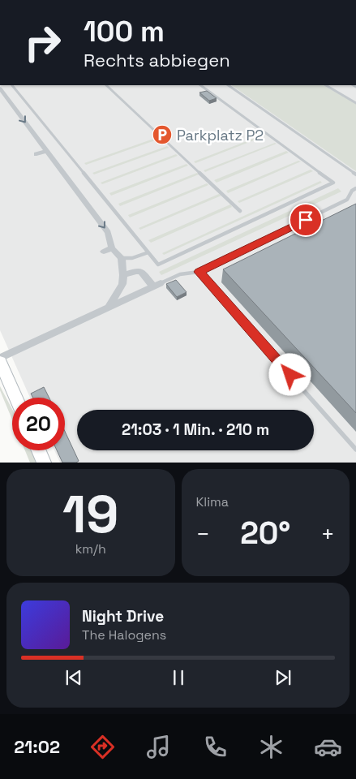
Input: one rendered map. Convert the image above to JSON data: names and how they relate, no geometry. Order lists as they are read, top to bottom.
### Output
{
  "places": {
    "parking": ["Parkplatz P2"]
  },
  "page": {
    "turn": ["100 m", "Rechts abbiegen"],
    "limit": "20",
    "trip": "21:03 · 1 Min. · 210 m",
    "tile": [
      ["19", "km/h"],
      "Klima"
    ],
    "heat": ["−", "20°", "+"],
    "song": ["Night Drive", "The Halogens"],
    "tabs": "21:02"
  }
}
